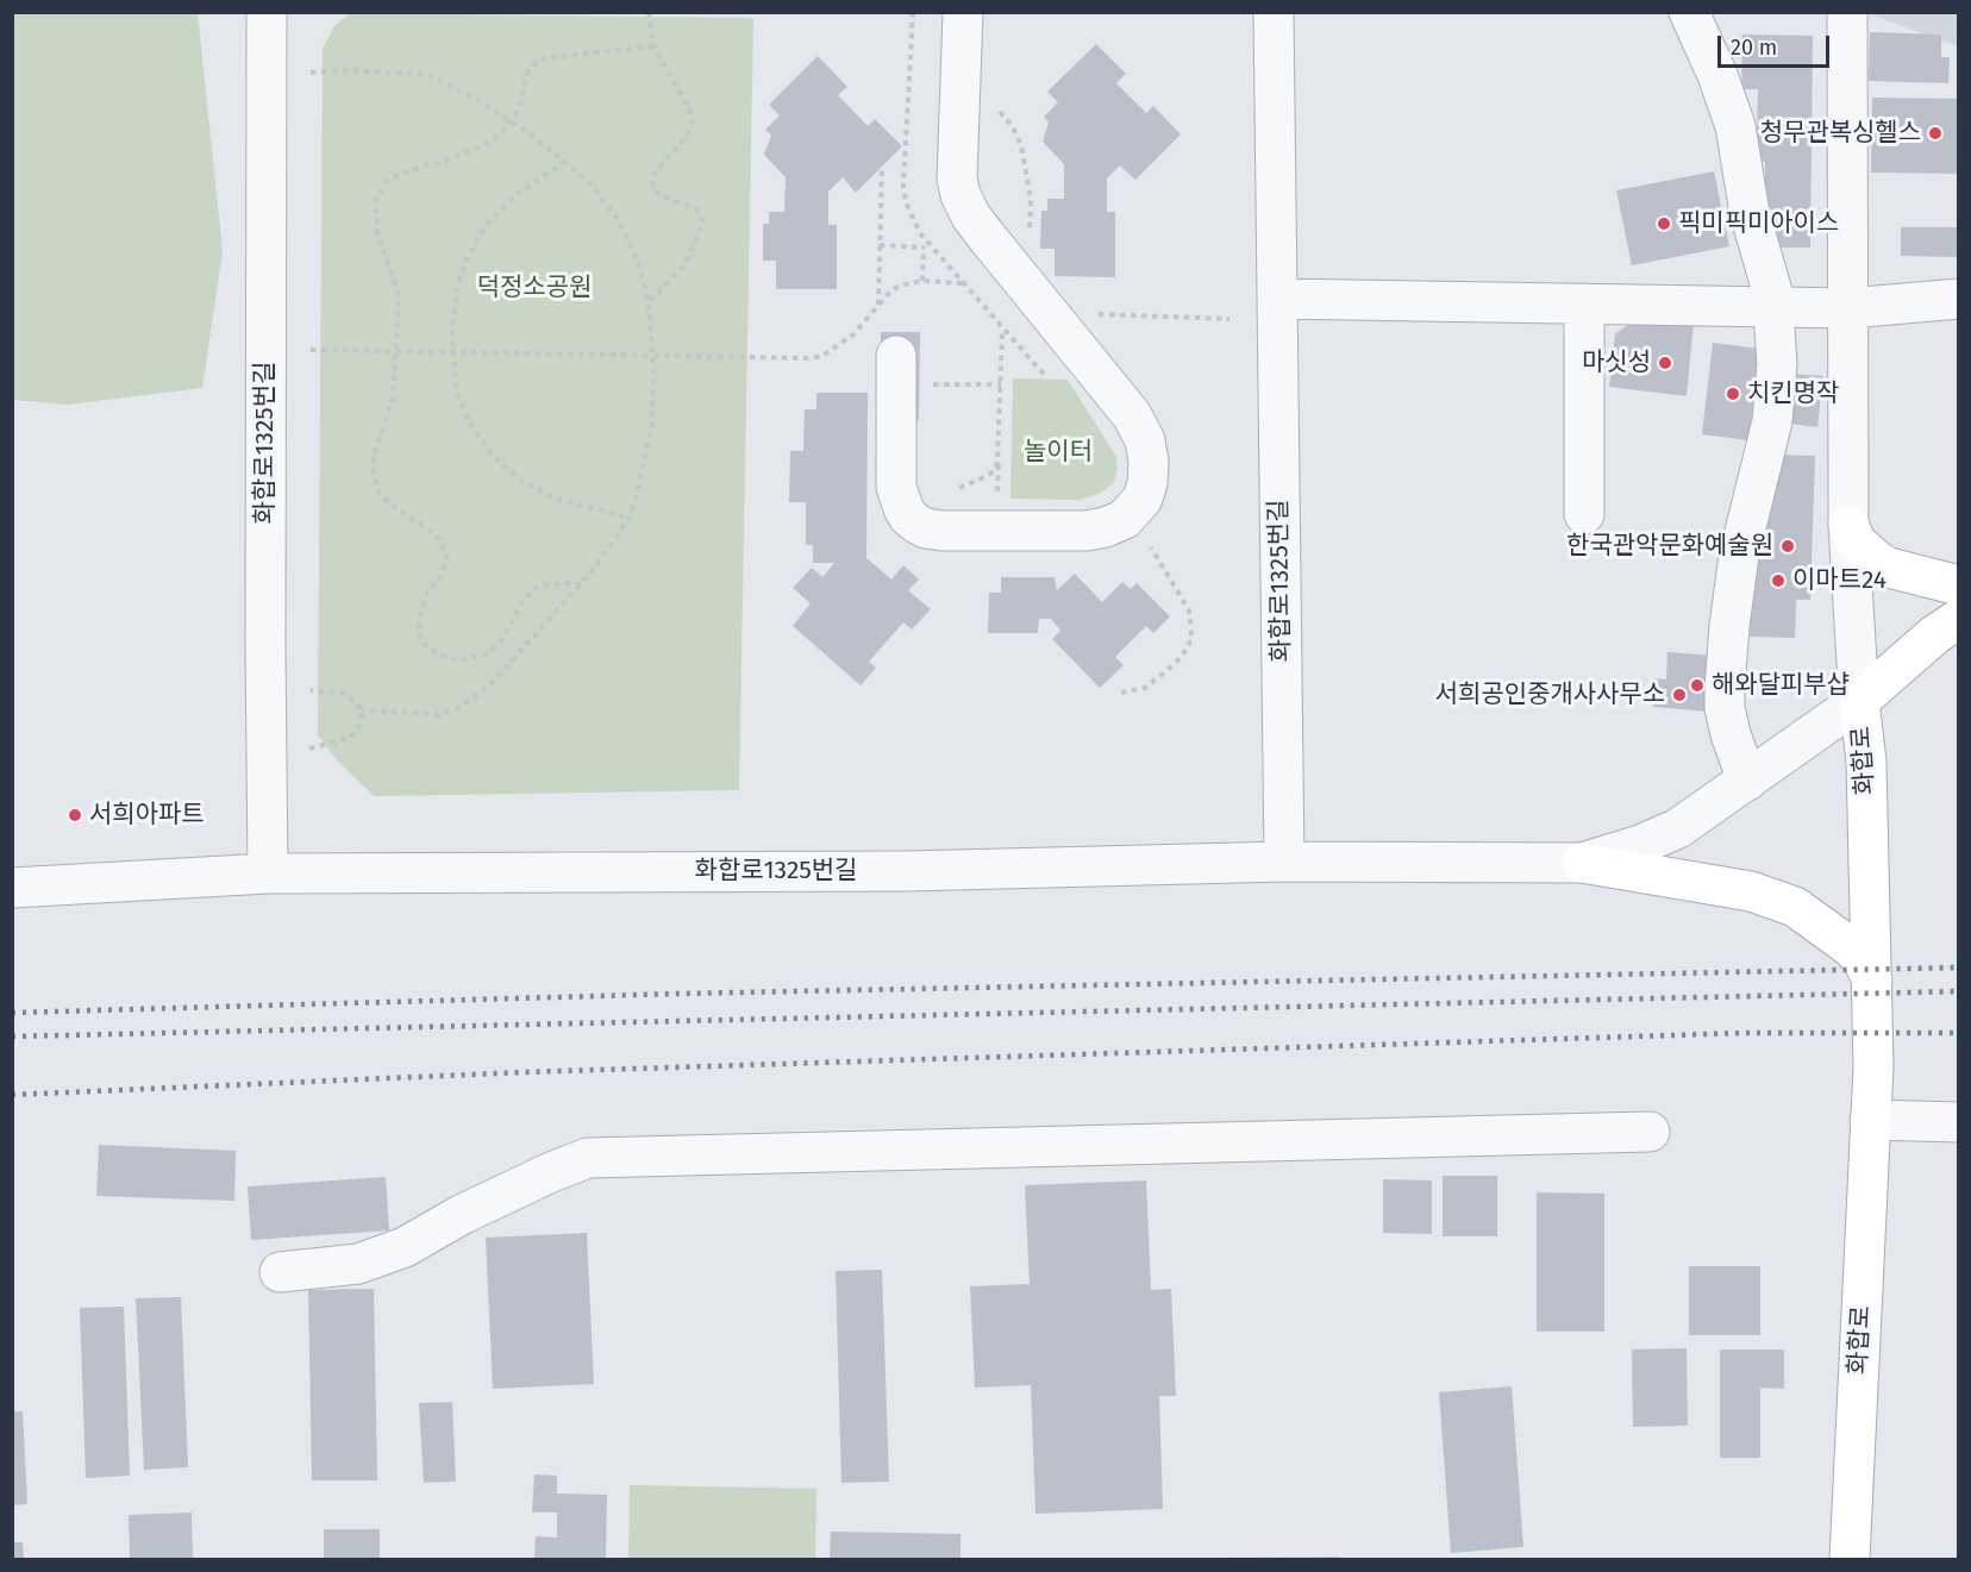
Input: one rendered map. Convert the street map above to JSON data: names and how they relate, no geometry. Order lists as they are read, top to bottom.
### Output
{
  "streets": {
    "main road": ["화합로"],
    "street": ["화합로1325번길"]
  },
  "crossings": [
    ["화합로1325번길", "화합로"]
  ],
  "parks": ["덕정소공원", "놀이터"],
  "places": [
    "청무관복싱헬스",
    "픽미픽미아이스",
    "마싯성",
    "치킨명작",
    "한국관악문화예술원",
    "이마트24",
    "해와달피부샵",
    "서희공인중개사사무소",
    "서희아파트"
  ],
  "scale_bar": "20 m"
}
